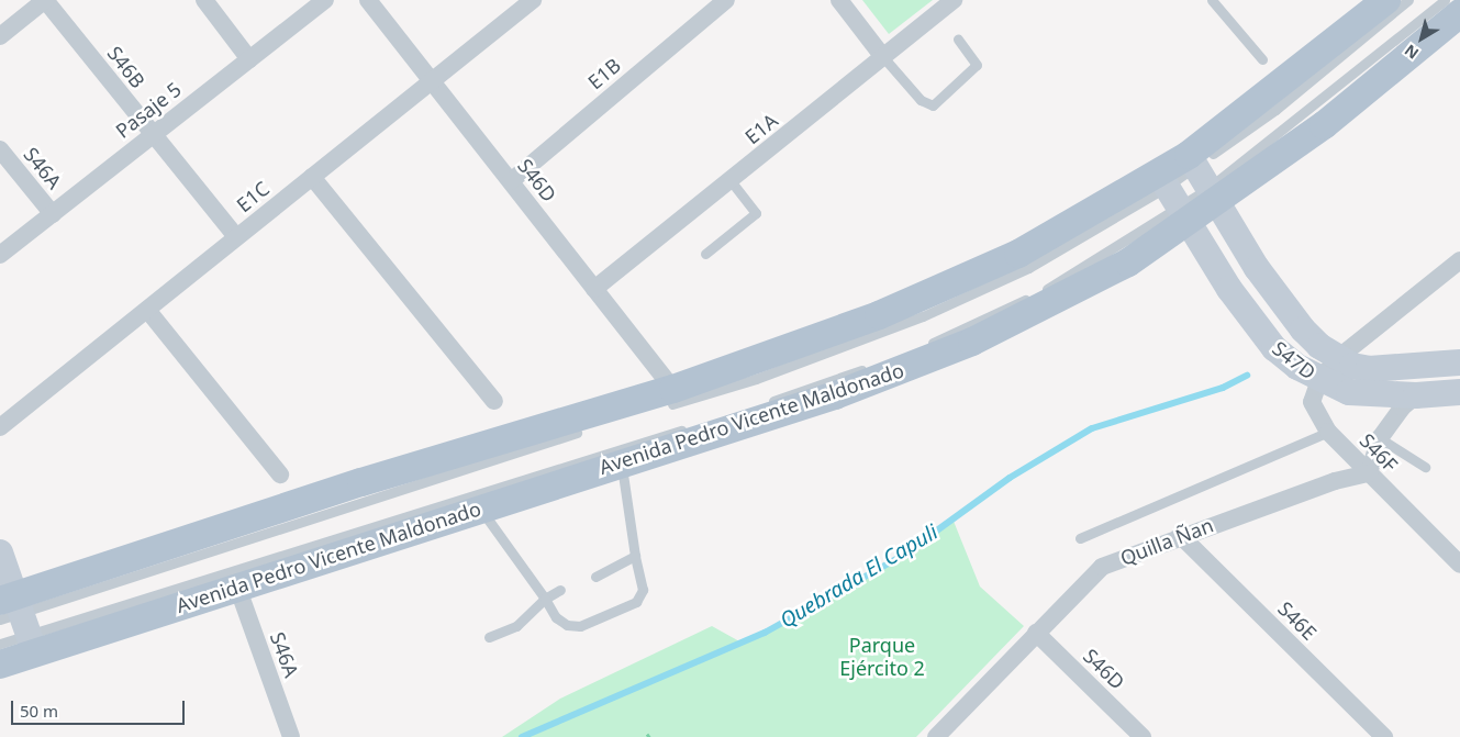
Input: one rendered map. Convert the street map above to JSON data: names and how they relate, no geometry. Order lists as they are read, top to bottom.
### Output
{
  "streets": {
    "main road": ["S47D", "Avenida Pedro Vicente Maldonado"],
    "street": [
      "S46B",
      "E1B",
      "Pasaje 5",
      "E1A",
      "S46A",
      "S46D",
      "E1C",
      "S46F",
      "Quilla Ñan",
      "S46E"
    ]
  },
  "crossings": [
    ["S46B", "Pasaje 5"],
    ["S46B", "E1C"],
    ["E1B", "S46D"],
    ["Pasaje 5", "S46A"],
    ["E1A", "S46D"],
    ["S46A", "Avenida Pedro Vicente Maldonado"],
    ["S46D", "E1C"],
    ["S46D", "Avenida Pedro Vicente Maldonado"],
    ["S46D", "Quilla Ñan"],
    ["S47D", "Avenida Pedro Vicente Maldonado"],
    ["S47D", "S46F"],
    ["S46F", "Quilla Ñan"],
    ["Quilla Ñan", "S46E"]
  ],
  "water": ["Quebrada El Capuli"],
  "parks": ["Parque Ejército 2"],
  "scale_bar": "50 m",
  "north": "bottom left"
}
